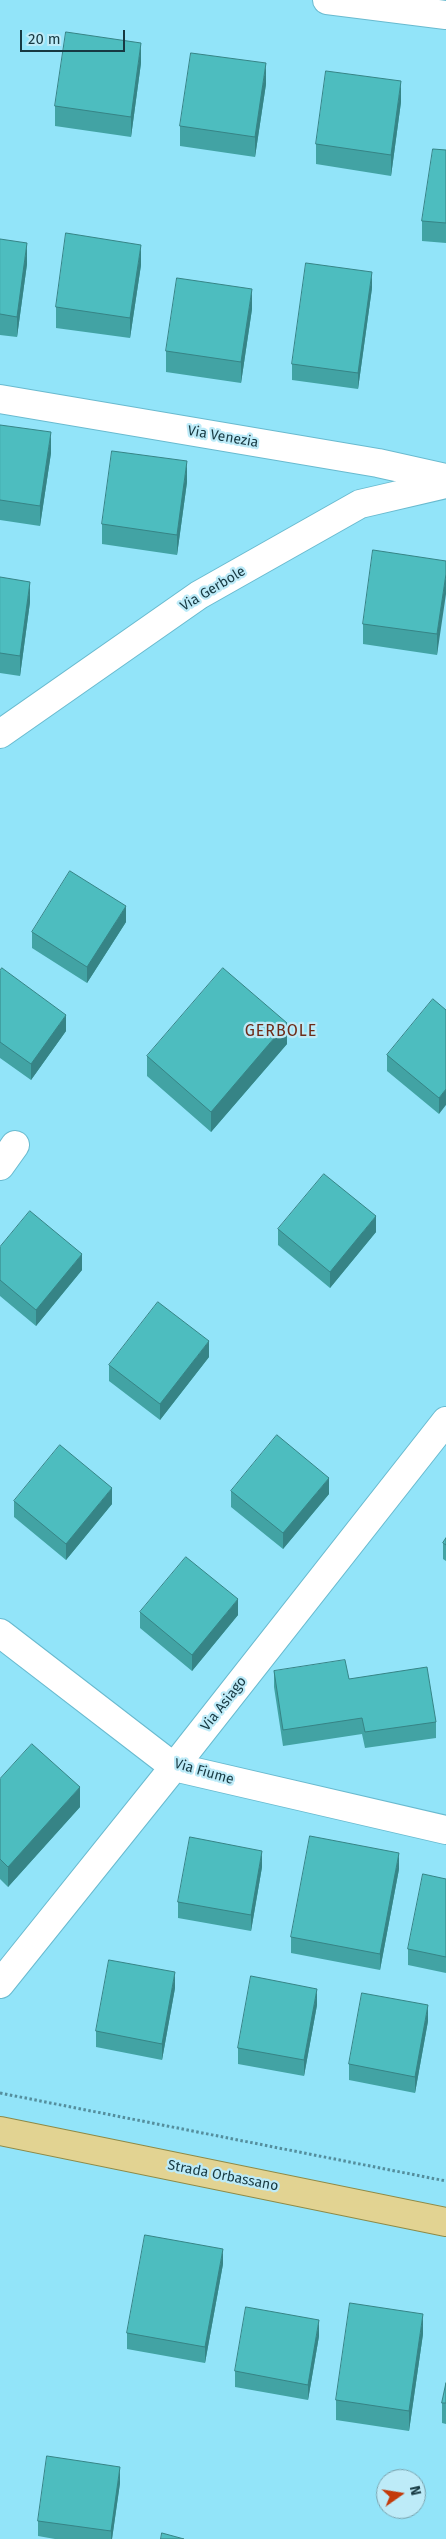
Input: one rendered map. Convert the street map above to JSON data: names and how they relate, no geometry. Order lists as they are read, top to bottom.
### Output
{
  "streets": {
    "main road": ["Strada Orbassano"],
    "street": [
      "Via Venezia",
      "Via Gerbole",
      "Via Asiago",
      "Via Fiume"
    ]
  },
  "crossings": [
    ["Via Asiago", "Via Fiume"]
  ],
  "districts": ["GERBOLE"],
  "scale_bar": "20 m",
  "north": "right"
}
